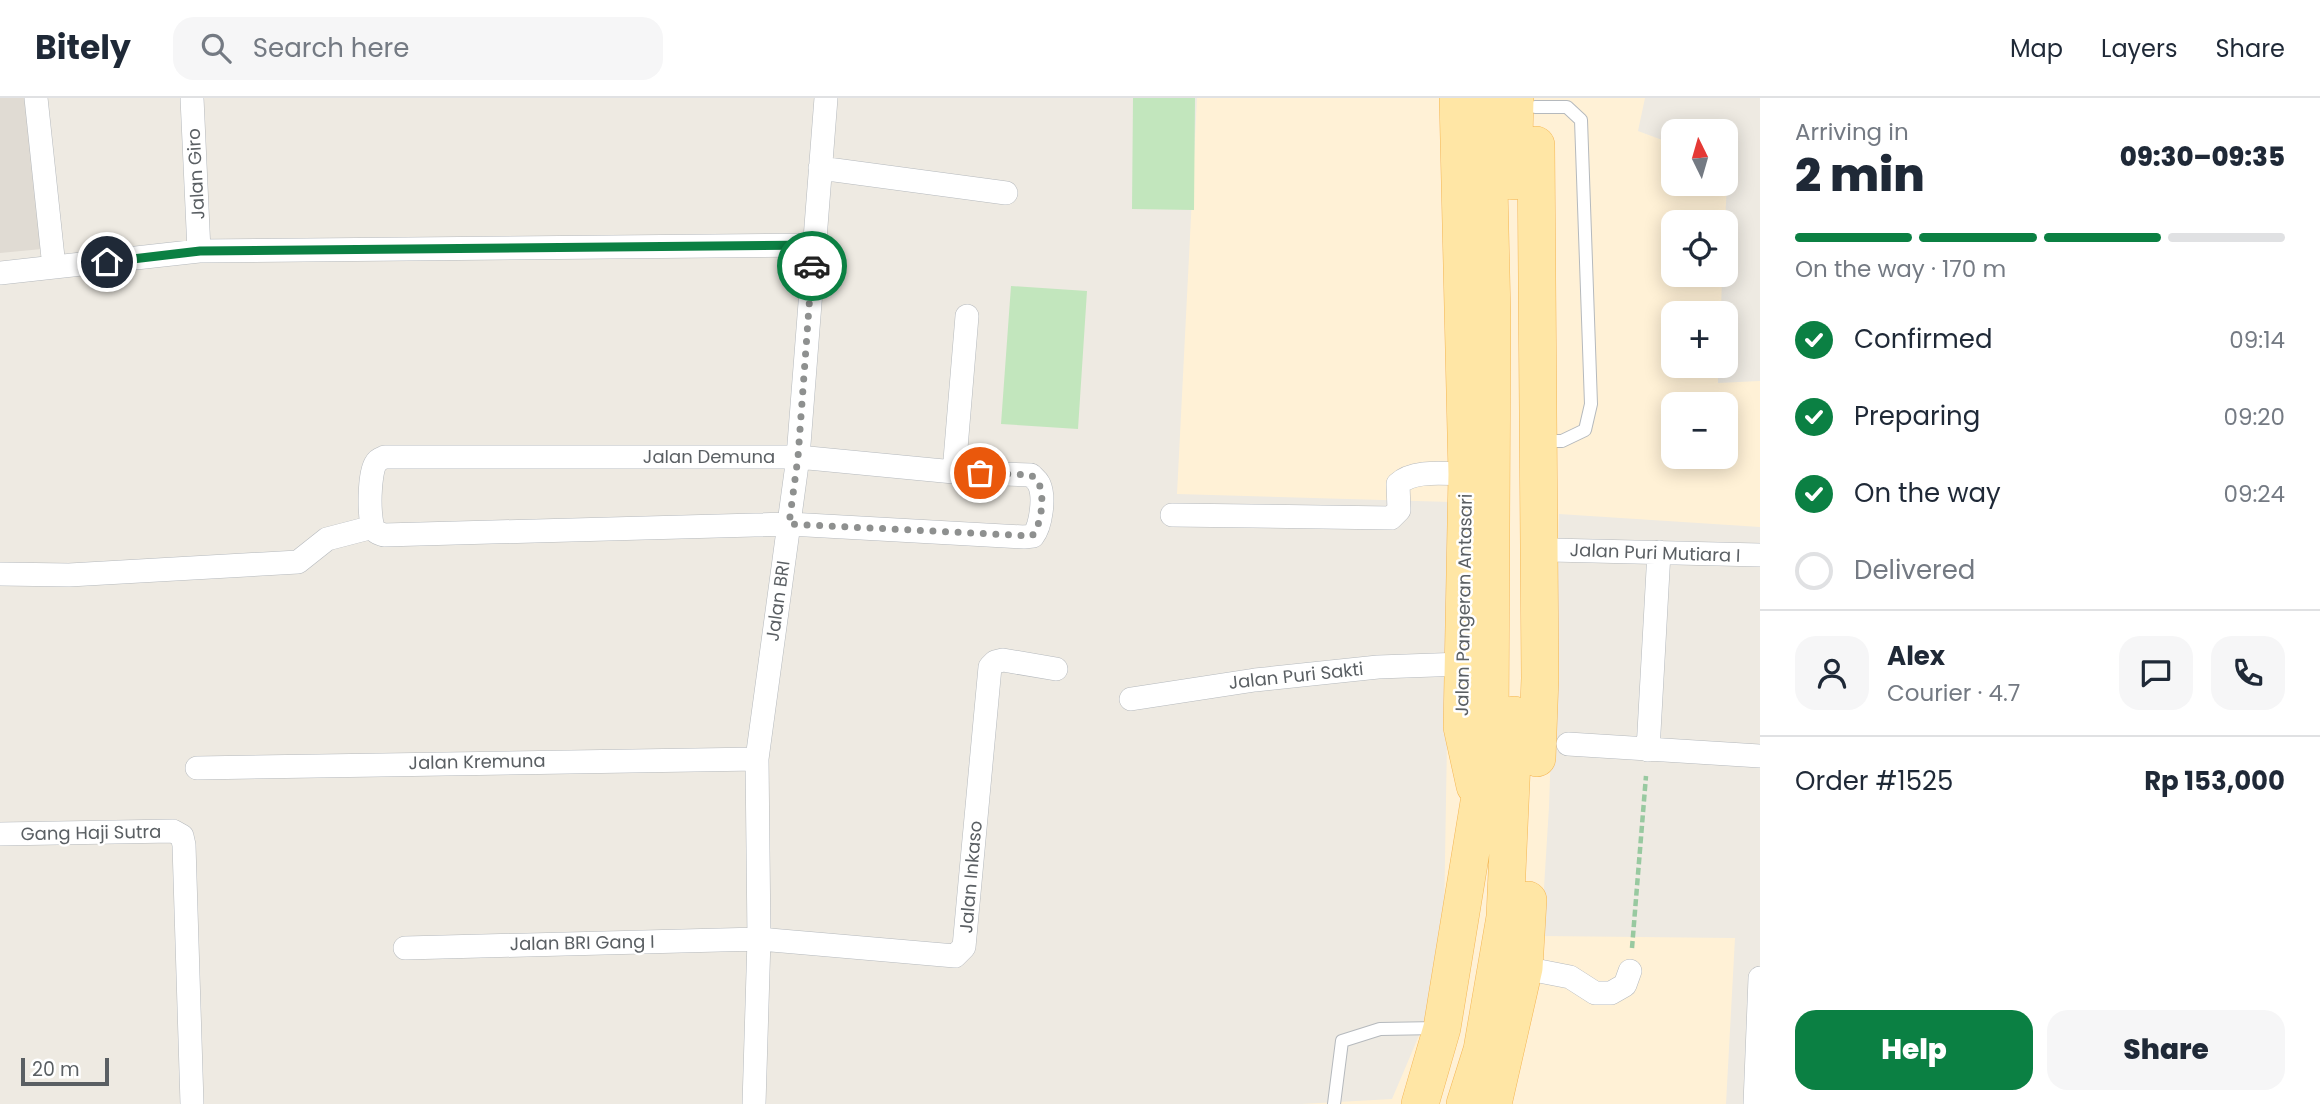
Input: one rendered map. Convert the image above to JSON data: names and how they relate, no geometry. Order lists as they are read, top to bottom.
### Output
{
  "streets": {
    "main road": ["Jalan Pangeran Antasari"],
    "street": [
      "Jalan Giro",
      "Jalan Demuna",
      "Jalan Puri Mutiara I",
      "Jalan BRI",
      "Jalan Puri Sakti",
      "Jalan Kremuna",
      "Gang Haji Sutra",
      "Jalan Inkaso",
      "Jalan BRI Gang I"
    ]
  },
  "crossings": [
    ["Jalan Demuna", "Jalan BRI"],
    ["Jalan BRI", "Jalan Kremuna"],
    ["Jalan BRI", "Jalan Inkaso"],
    ["Jalan BRI", "Jalan BRI Gang I"],
    ["Jalan Pangeran Antasari", "Jalan Puri Sakti"],
    ["Jalan Inkaso", "Jalan BRI Gang I"]
  ],
  "scale_bar": "20 m",
  "north": "top",
  "page": {
    "header": "Bitely",
    "search": "Search here",
    "nav": ["Map", "Layers", "Share"],
    "heading": ["2 min", "Arriving in", "09:30–09:35"],
    "panel": [
      "Alex",
      "Courier · 4.7",
      "Order #1525",
      "Rp 153,000"
    ],
    "map_buttons": ["+", "−"],
    "bar": "On the way · 170 m",
    "list": [
      ["Confirmed", "09:14"],
      ["Preparing", "09:20"],
      ["On the way", "09:24"],
      "Delivered"
    ],
    "buttons": ["Help", "Share"],
    "scale": "20 m"
  }
}
